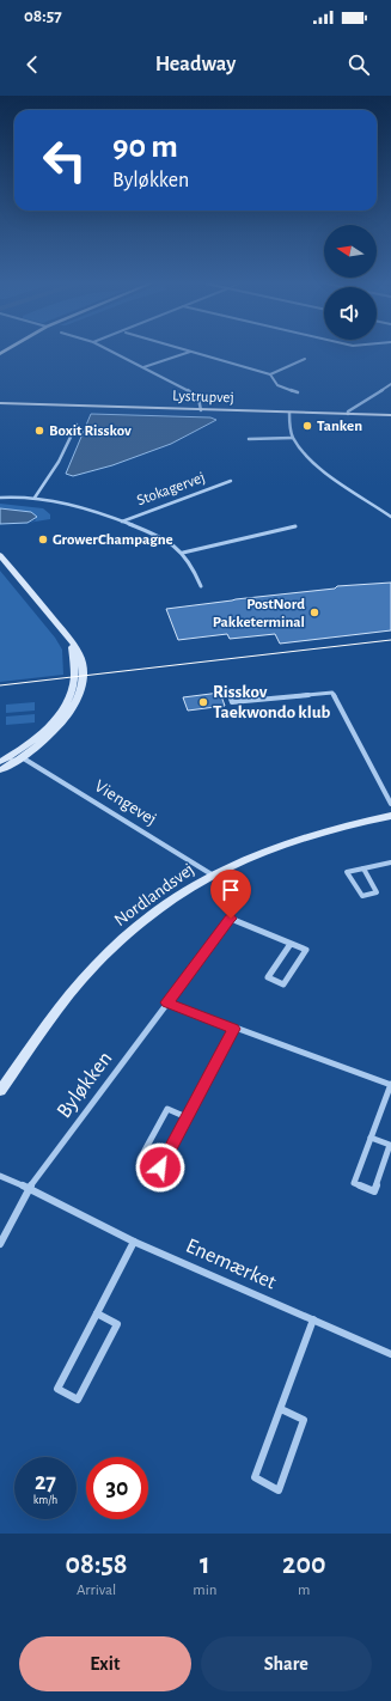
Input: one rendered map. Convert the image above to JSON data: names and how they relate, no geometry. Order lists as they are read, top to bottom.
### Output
{
  "streets": {
    "street": [
      "Lystrupvej",
      "Stokagervej",
      "Viengevej",
      "Nordlandsvej",
      "Byløkken",
      "Enemærket"
    ]
  },
  "crossings": [
    ["Viengevej", "Nordlandsvej"],
    ["Byløkken", "Enemærket"]
  ],
  "places": [
    "Tanken",
    "Boxit Risskov",
    "GrowerChampagne",
    "PostNord Pakketerminal",
    "Risskov Taekwondo klub"
  ],
  "north": "left",
  "page": {
    "status": "08:57",
    "header": "Headway",
    "turn": ["90 m", "Byløkken"],
    "speed": "27 km/h",
    "limit": "30",
    "eta": [
      "08:58",
      "Arrival",
      "1",
      "min",
      "200",
      "m"
    ],
    "buttons": ["Exit", "Share"]
  }
}
